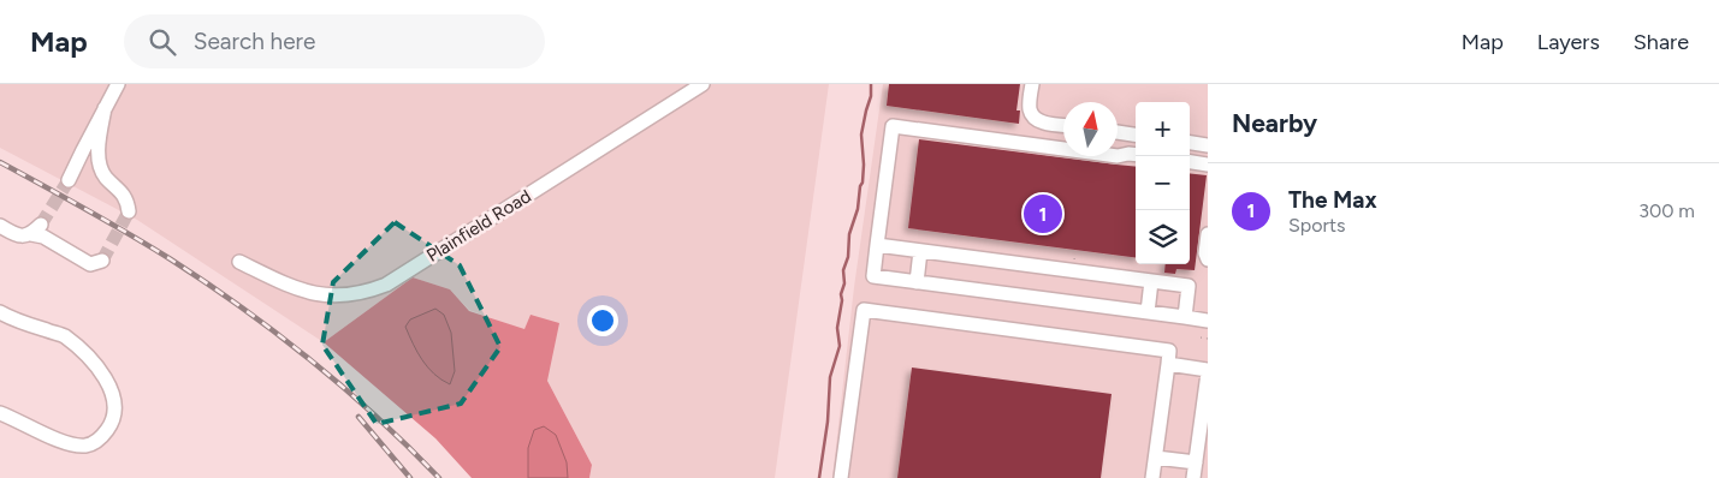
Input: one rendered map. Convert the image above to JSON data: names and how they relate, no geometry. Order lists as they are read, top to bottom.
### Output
{
  "streets": {
    "street": ["Plainfield Road"]
  },
  "north": "top",
  "page": {
    "header": "Map",
    "search": "Search here",
    "nav": ["Map", "Layers", "Share"],
    "heading": "Nearby",
    "map_buttons": ["+", "−"],
    "list": [
      {
        "mark": "1",
        "name": "The Max",
        "note": "Sports",
        "value": "300 m"
      }
    ],
    "pins": "1"
  }
}
